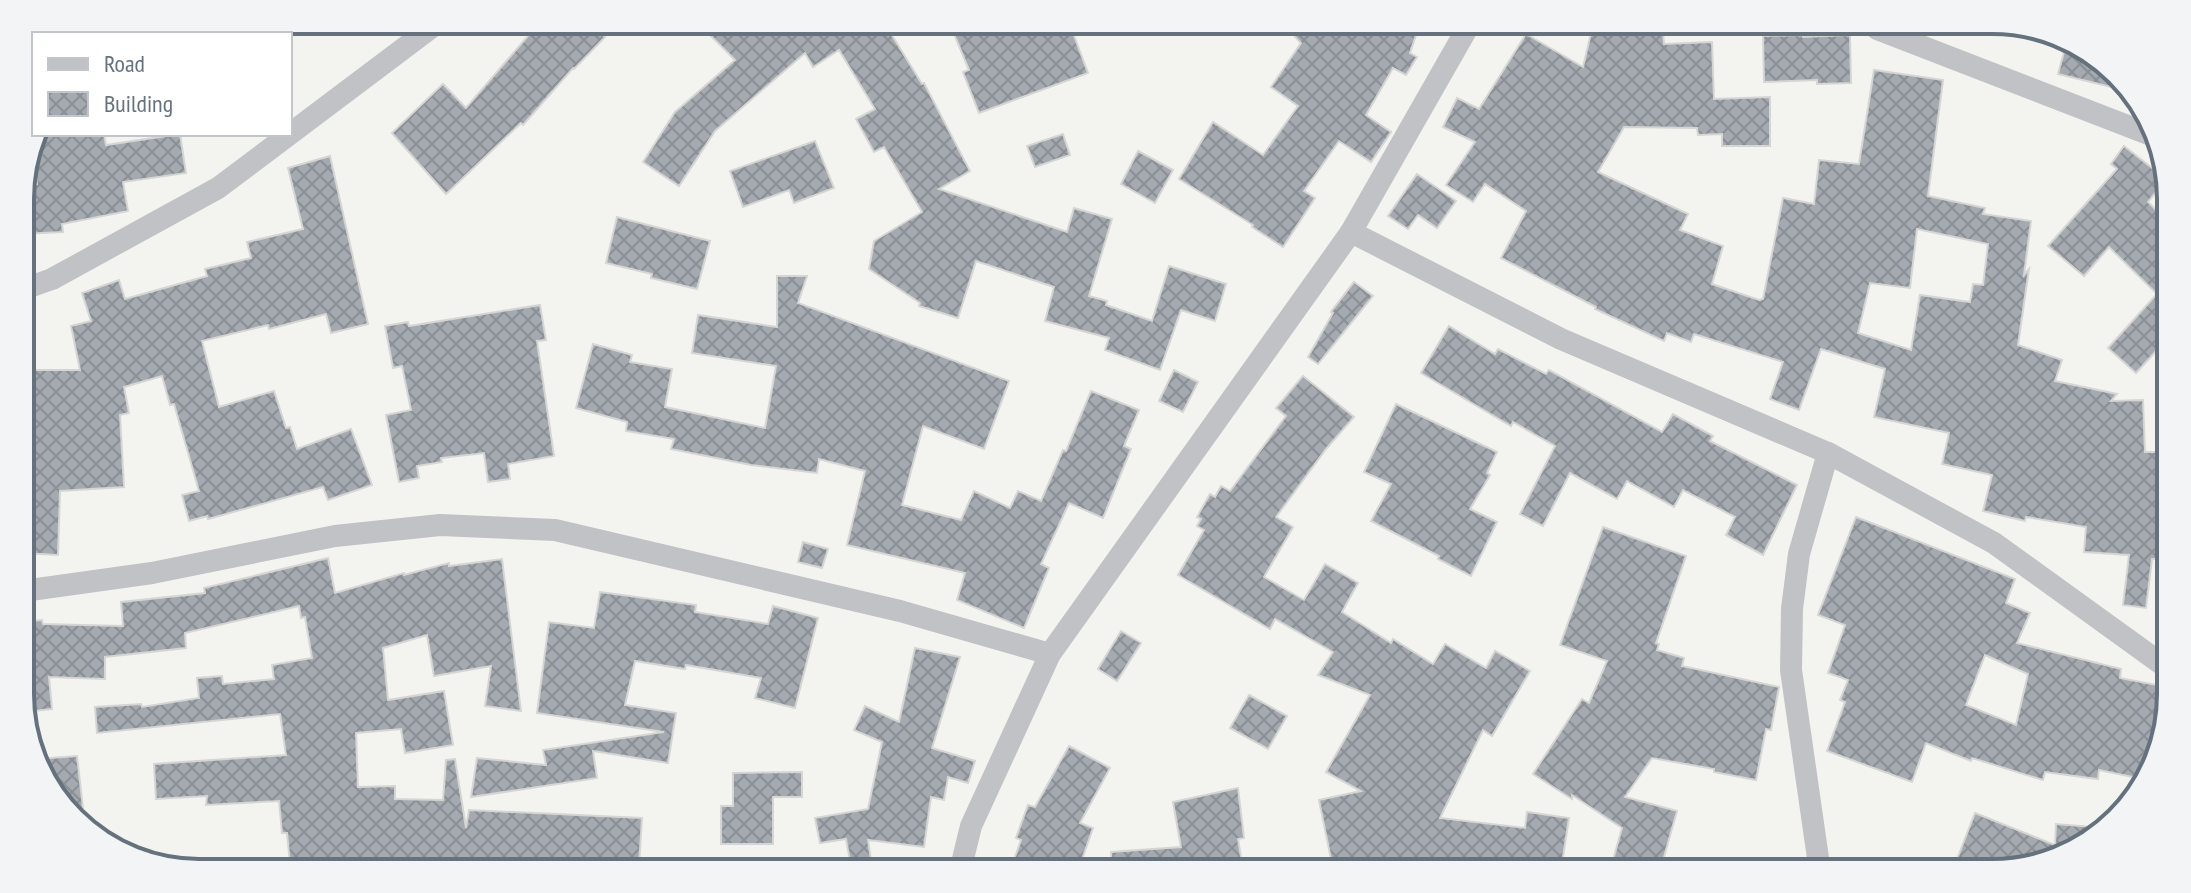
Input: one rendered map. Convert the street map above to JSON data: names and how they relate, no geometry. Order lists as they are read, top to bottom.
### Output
{
  "legend": ["Road", "Building"]
}
